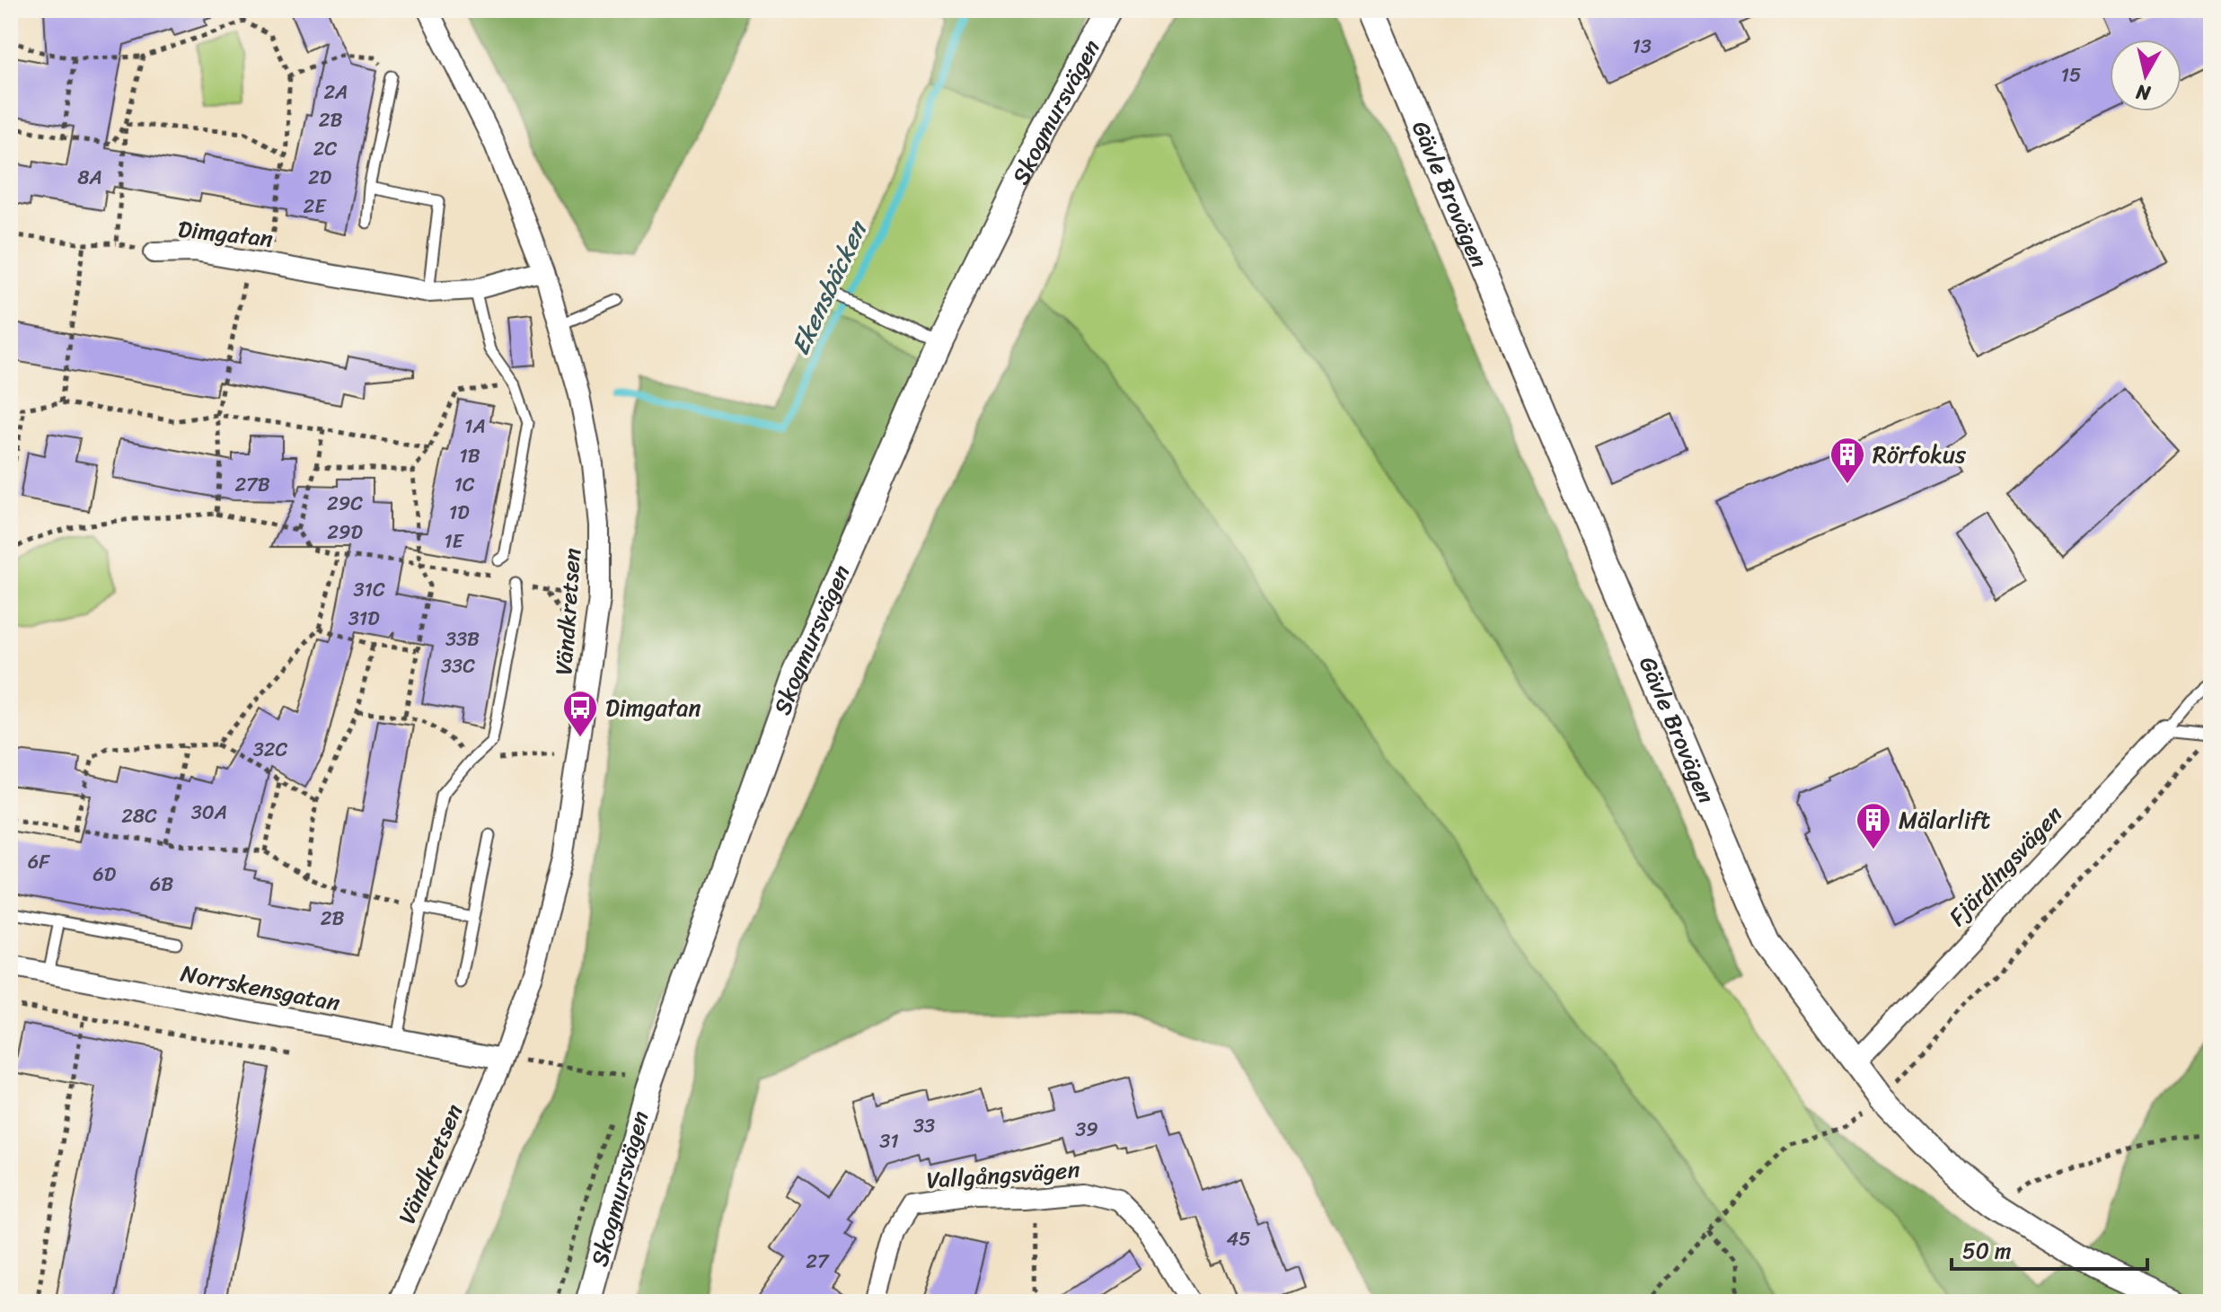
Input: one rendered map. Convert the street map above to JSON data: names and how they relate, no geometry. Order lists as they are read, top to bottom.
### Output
{
  "streets": {
    "street": [
      "Skogmursvägen",
      "Gävle Brovägen",
      "Dimgatan",
      "Vändkretsen",
      "Fjärdingsvägen",
      "Norrskensgatan",
      "Vallgångsvägen"
    ]
  },
  "crossings": [
    ["Gävle Brovägen", "Fjärdingsvägen"],
    ["Dimgatan", "Vändkretsen"],
    ["Vändkretsen", "Norrskensgatan"]
  ],
  "water": ["Ekensbäcken"],
  "places": {
    "building": ["Rörfokus", "Mälarlift"],
    "bus stop": ["Dimgatan"]
  },
  "house_numbers": [
    "13",
    "15",
    "2A",
    "2B",
    "2C",
    "8A",
    "2D",
    "2E",
    "1A",
    "1B",
    "27B",
    "1C",
    "29C",
    "1D",
    "29D",
    "1E",
    "31C",
    "31D",
    "33B",
    "33C",
    "32C",
    "30A",
    "28C",
    "6F",
    "6D",
    "6B",
    "2B",
    "33",
    "39",
    "31",
    "45",
    "27"
  ],
  "scale_bar": "50 m",
  "north": "bottom"
}
